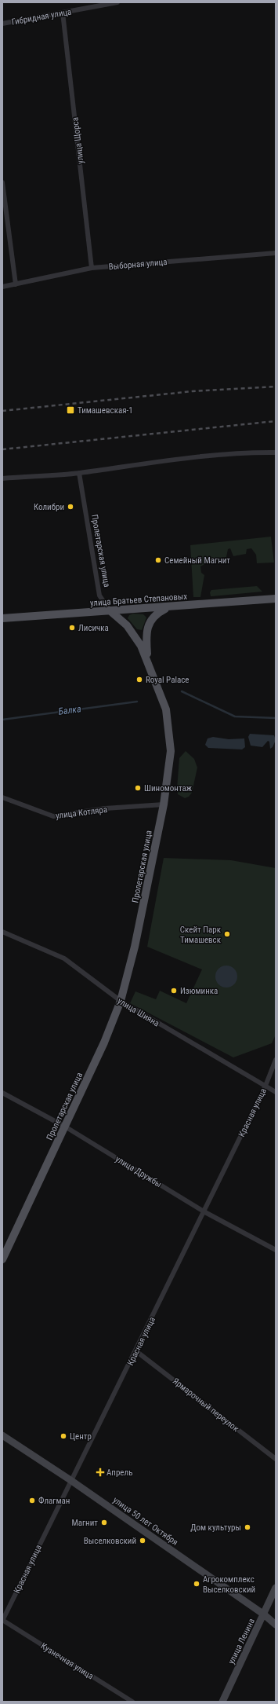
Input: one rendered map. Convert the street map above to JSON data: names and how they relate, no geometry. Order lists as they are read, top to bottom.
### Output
{
  "streets": {
    "main road": [
      "Пролетарская улица",
      "улица Братьев Степановых",
      "улица 50 лет Октября",
      "улица Ленина"
    ],
    "street": [
      "Гибридная улица",
      "улица Щорса",
      "Выборная улица",
      "улица Котляра",
      "улица Шияна",
      "Красная улица",
      "улица Дружбы",
      "Ярмарочный переулок",
      "Кузнечная улица"
    ]
  },
  "crossings": [
    ["Гибридная улица", "улица Щорса"],
    ["улица Щорса", "Выборная улица"],
    ["Пролетарская улица", "улица Братьев Степановых"],
    ["Пролетарская улица", "улица Котляра"],
    ["Пролетарская улица", "улица Шияна"],
    ["Пролетарская улица", "улица Дружбы"],
    ["улица Шияна", "Красная улица"],
    ["Красная улица", "улица Дружбы"],
    ["Красная улица", "Ярмарочный переулок"],
    ["Красная улица", "улица 50 лет Октября"],
    ["Красная улица", "Кузнечная улица"],
    ["улица 50 лет Октября", "улица Ленина"]
  ],
  "water": ["Балка"],
  "places": {
    "transit": ["Тимашевская-1"],
    "other": [
      "Колибри",
      "Семейный Магнит",
      "Лисичка",
      "Royal Palace",
      "Шиномонтаж",
      "Скейт Парк Тимашевск",
      "Изюминка",
      "Центр",
      "Флагман",
      "Магнит",
      "Дом культуры",
      "Выселковский",
      "Агрокомплекс Выселковский"
    ],
    "health": ["Апрель"]
  }
}
